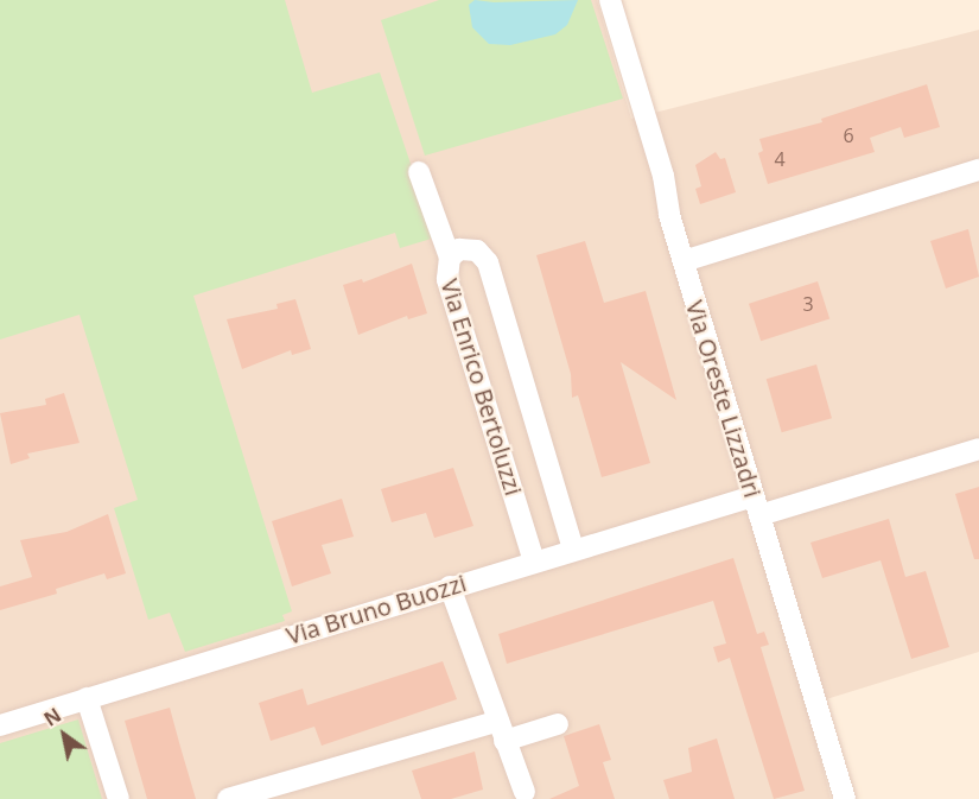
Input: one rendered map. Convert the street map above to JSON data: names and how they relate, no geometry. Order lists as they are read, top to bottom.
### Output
{
  "streets": {
    "street": ["Via Enrico Bertoluzzi", "Via Oreste Lizzadri", "Via Bruno Buozzi"]
  },
  "crossings": [
    ["Via Enrico Bertoluzzi", "Via Bruno Buozzi"],
    ["Via Oreste Lizzadri", "Via Bruno Buozzi"]
  ],
  "house_numbers": ["6", "4", "3"],
  "north": "top left"
}
